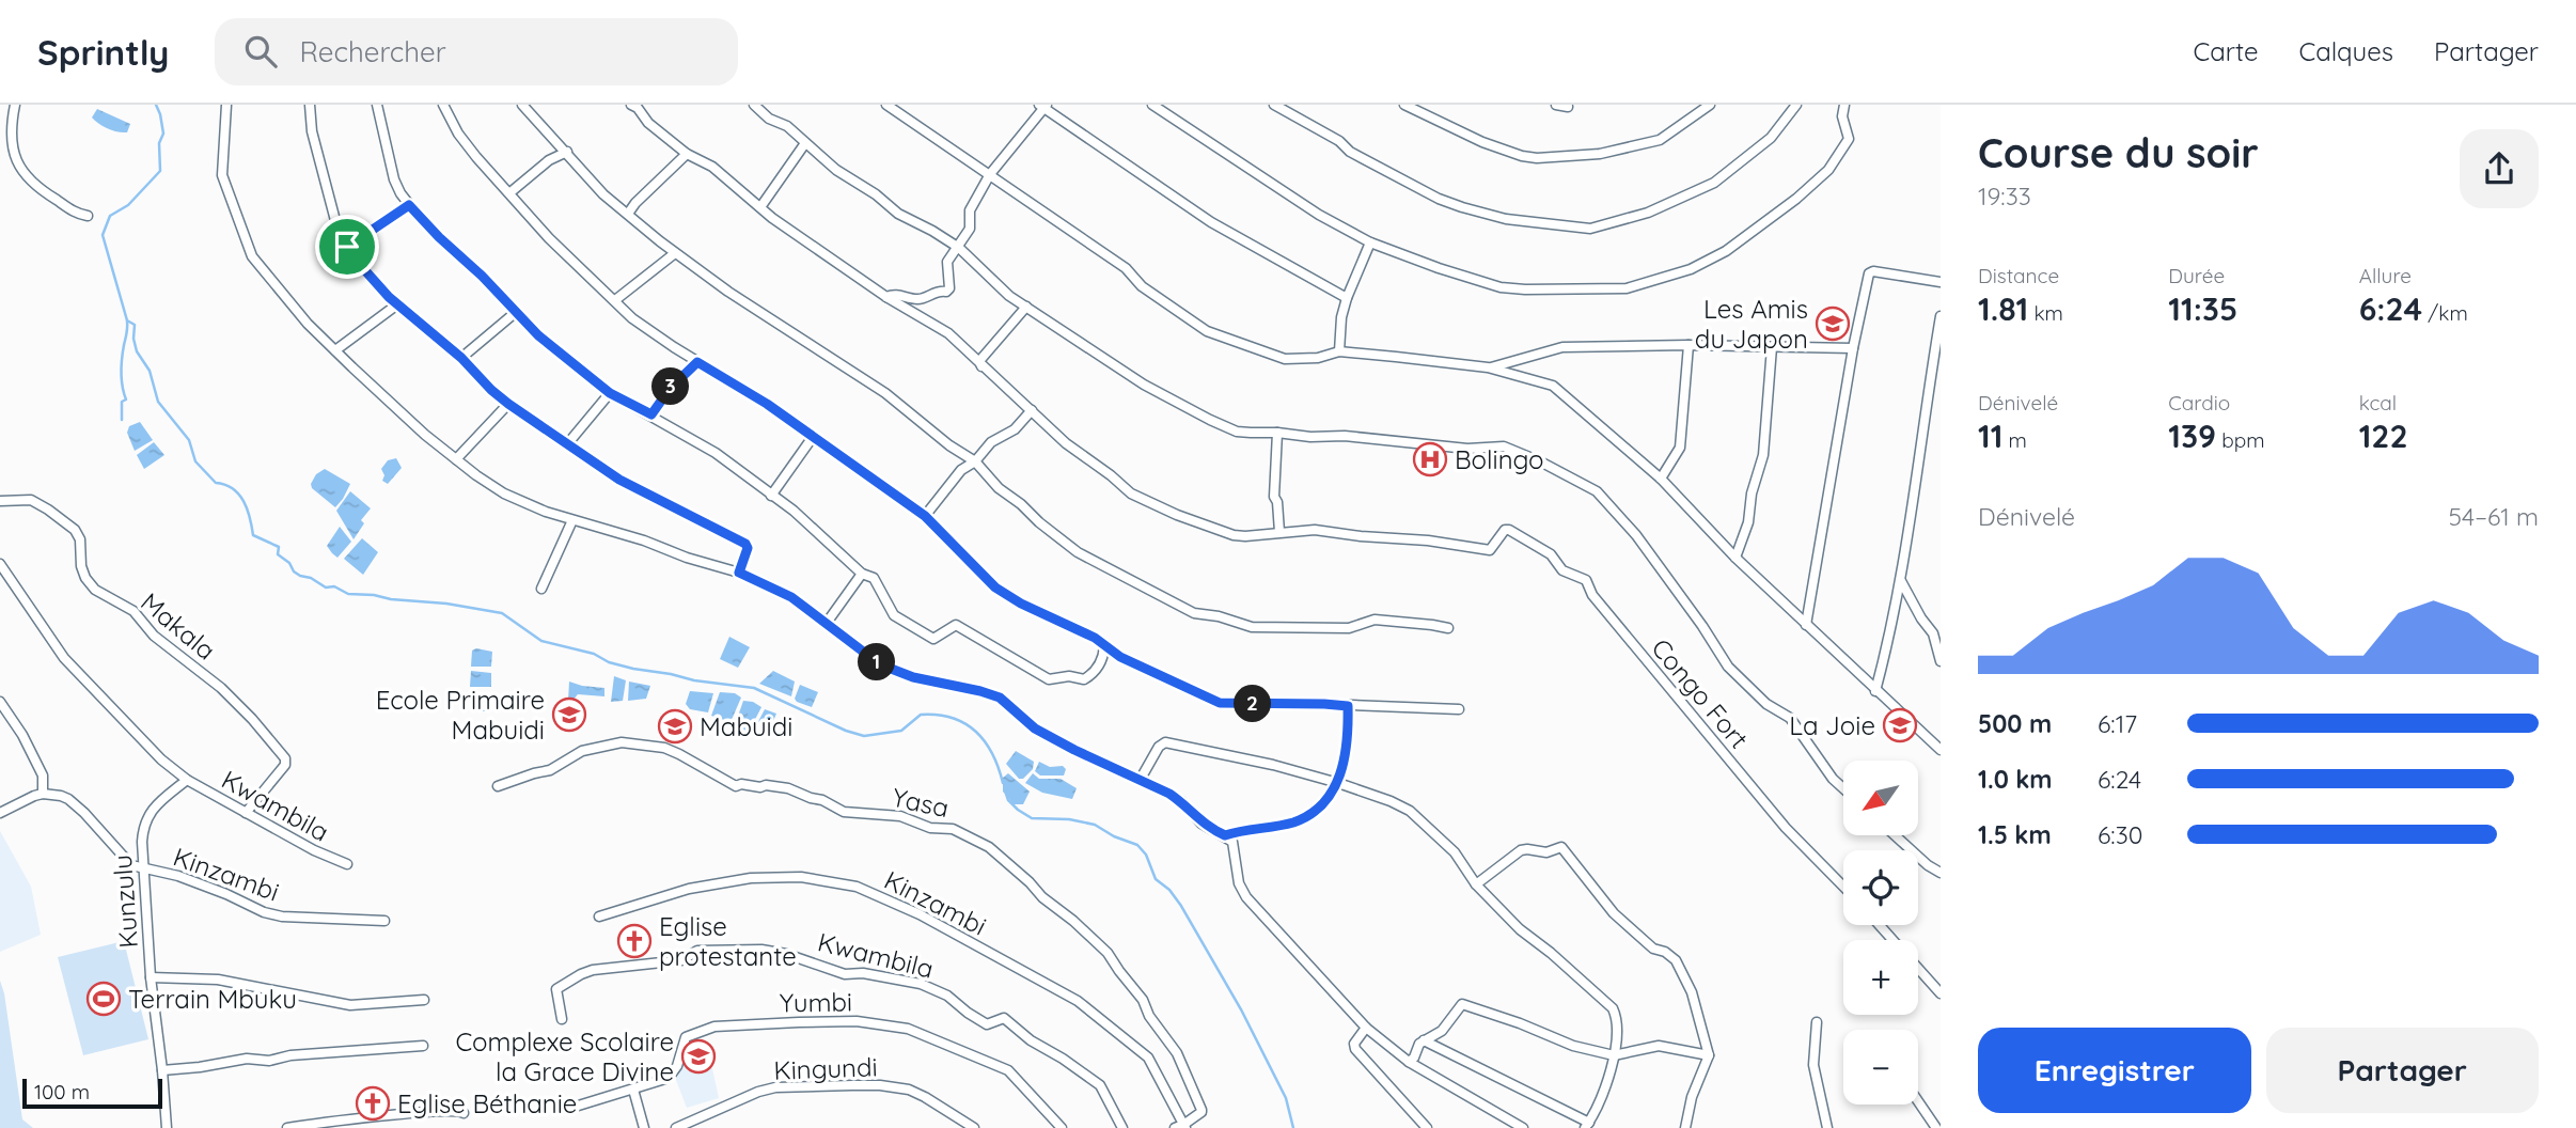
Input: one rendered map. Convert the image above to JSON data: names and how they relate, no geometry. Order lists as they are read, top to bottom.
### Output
{
  "streets": {
    "street": [
      "Makala",
      "Congo Fort",
      "Yasa",
      "Kwambila",
      "Kinzambi",
      "Kunzulu",
      "Yumbi",
      "Kingundi"
    ]
  },
  "crossings": [
    ["Makala", "Kwambila"],
    ["Yasa", "Kinzambi"],
    ["Kwambila", "Kunzulu"],
    ["Kinzambi", "Kunzulu"]
  ],
  "places": {
    "school or university": [
      "Les Amis du Japon",
      "Ecole Primaire Mabuidi",
      "La Joie",
      "Mabuidi",
      "Complexe Scolaire la Grace Divine"
    ],
    "hospital": ["Bolingo"],
    "church": ["Eglise protestante", "Eglise Béthanie"],
    "sports": ["Terrain Mbuku"]
  },
  "scale_bar": "100 m",
  "north": "bottom left",
  "page": {
    "header": "Sprintly",
    "search": "Rechercher",
    "nav": ["Carte", "Calques", "Partager"],
    "heading": ["Course du soir", "19:33"],
    "stats": [
      ["Distance", "1.81 km"],
      ["Durée", "11:35"],
      ["Allure", "6:24 /km"],
      ["Dénivelé", "11 m"],
      ["Cardio", "139 bpm"],
      ["kcal", "122"]
    ],
    "pins": ["3", "1", "2"],
    "chart": ["Dénivelé", "54–61 m"],
    "list": [
      {
        "name": "500 m",
        "note": "6:17"
      },
      {
        "name": "1.0 km",
        "note": "6:24"
      },
      {
        "name": "1.5 km",
        "note": "6:30"
      }
    ],
    "map_buttons": ["+", "−"],
    "buttons": ["Enregistrer", "Partager"],
    "scale": "100 m"
  }
}
